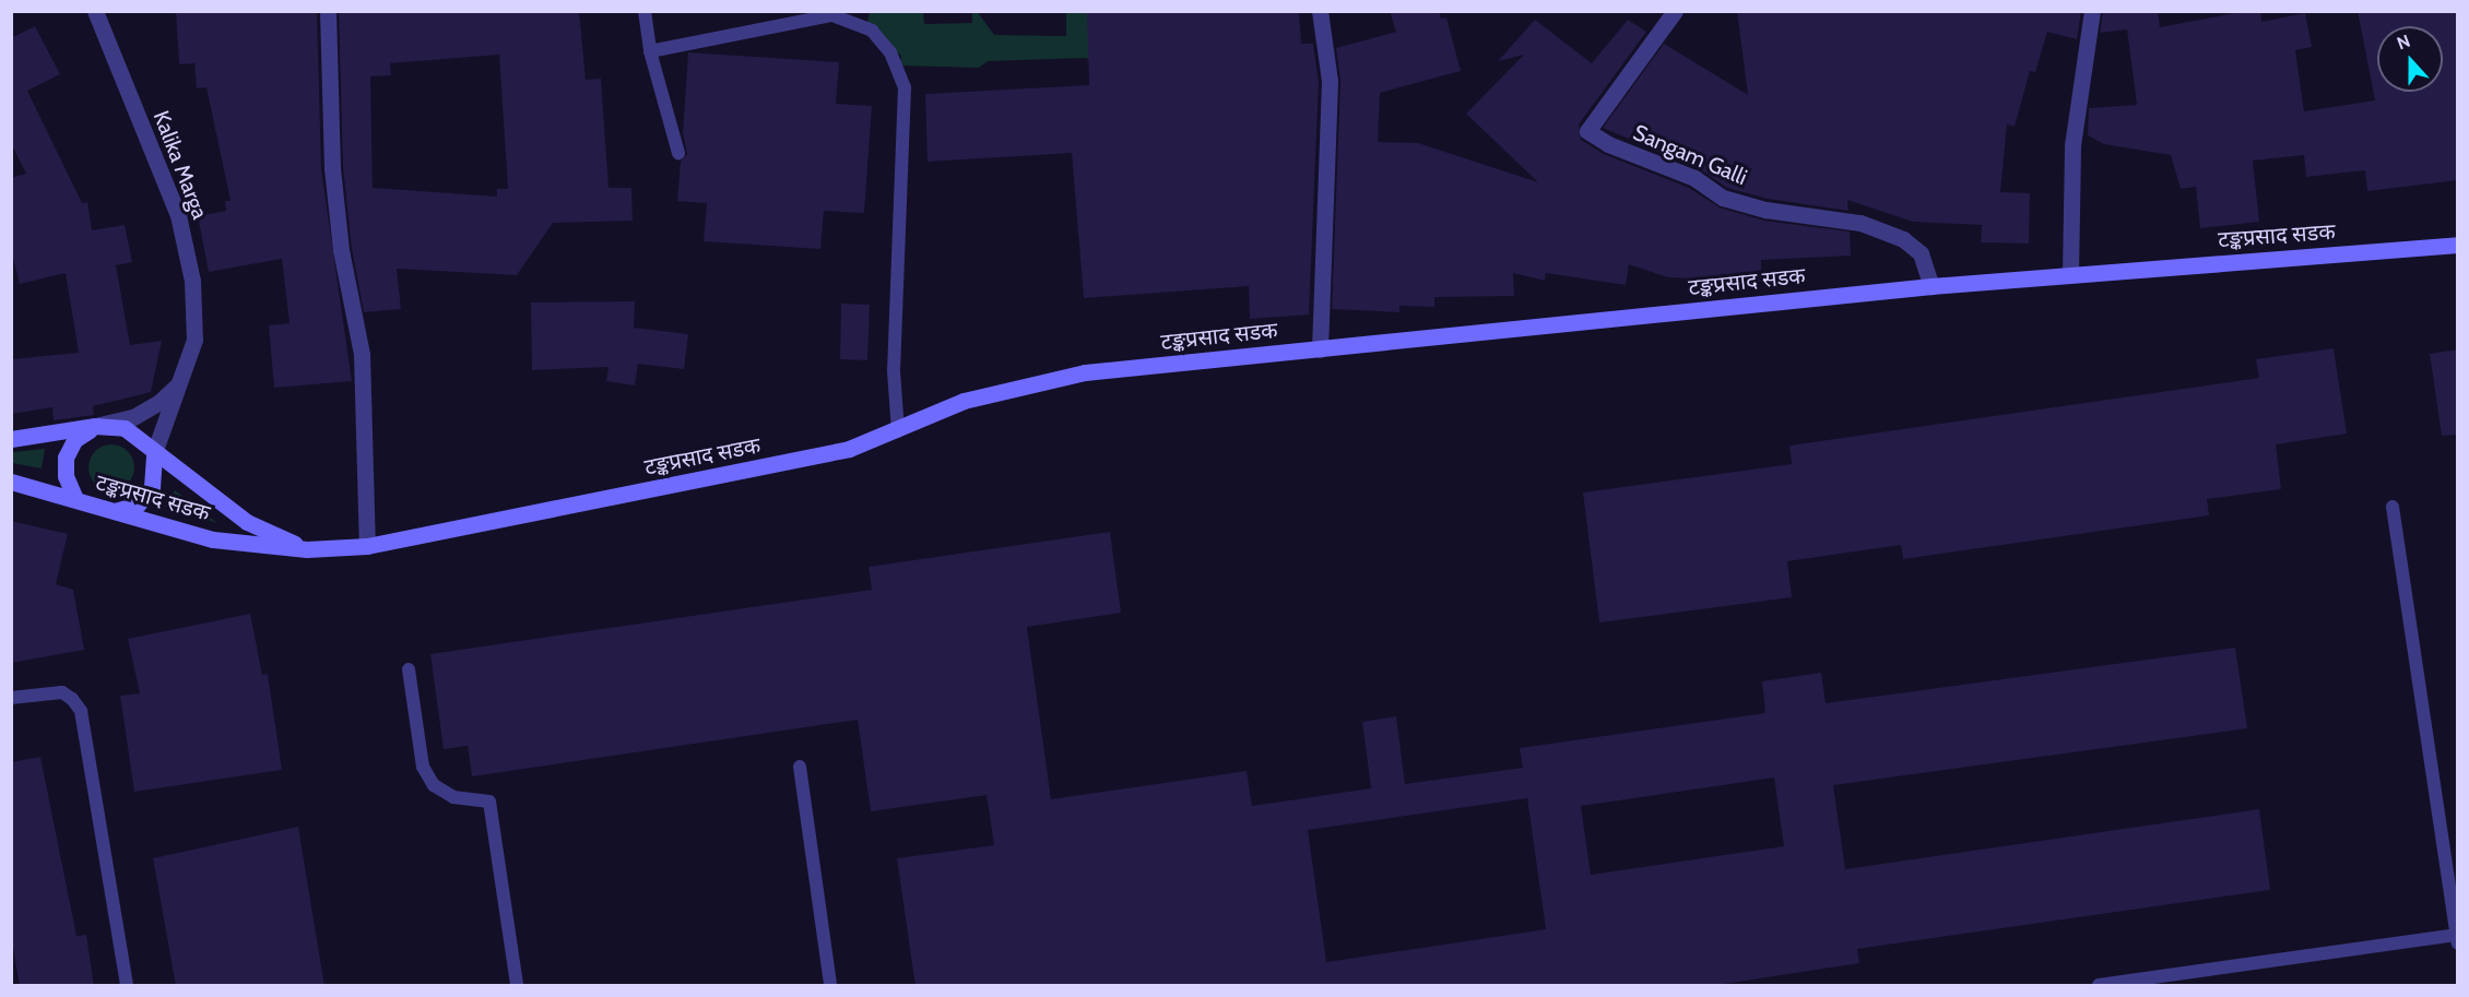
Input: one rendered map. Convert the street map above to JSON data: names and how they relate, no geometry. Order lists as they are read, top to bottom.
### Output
{
  "streets": {
    "street": ["Sangam Galli", "Kalika Marga", "टङ्कप्रसाद सडक"]
  },
  "crossings": [
    ["Sangam Galli", "टङ्कप्रसाद सडक"],
    ["Kalika Marga", "टङ्कप्रसाद सडक"]
  ],
  "north": "top"
}
